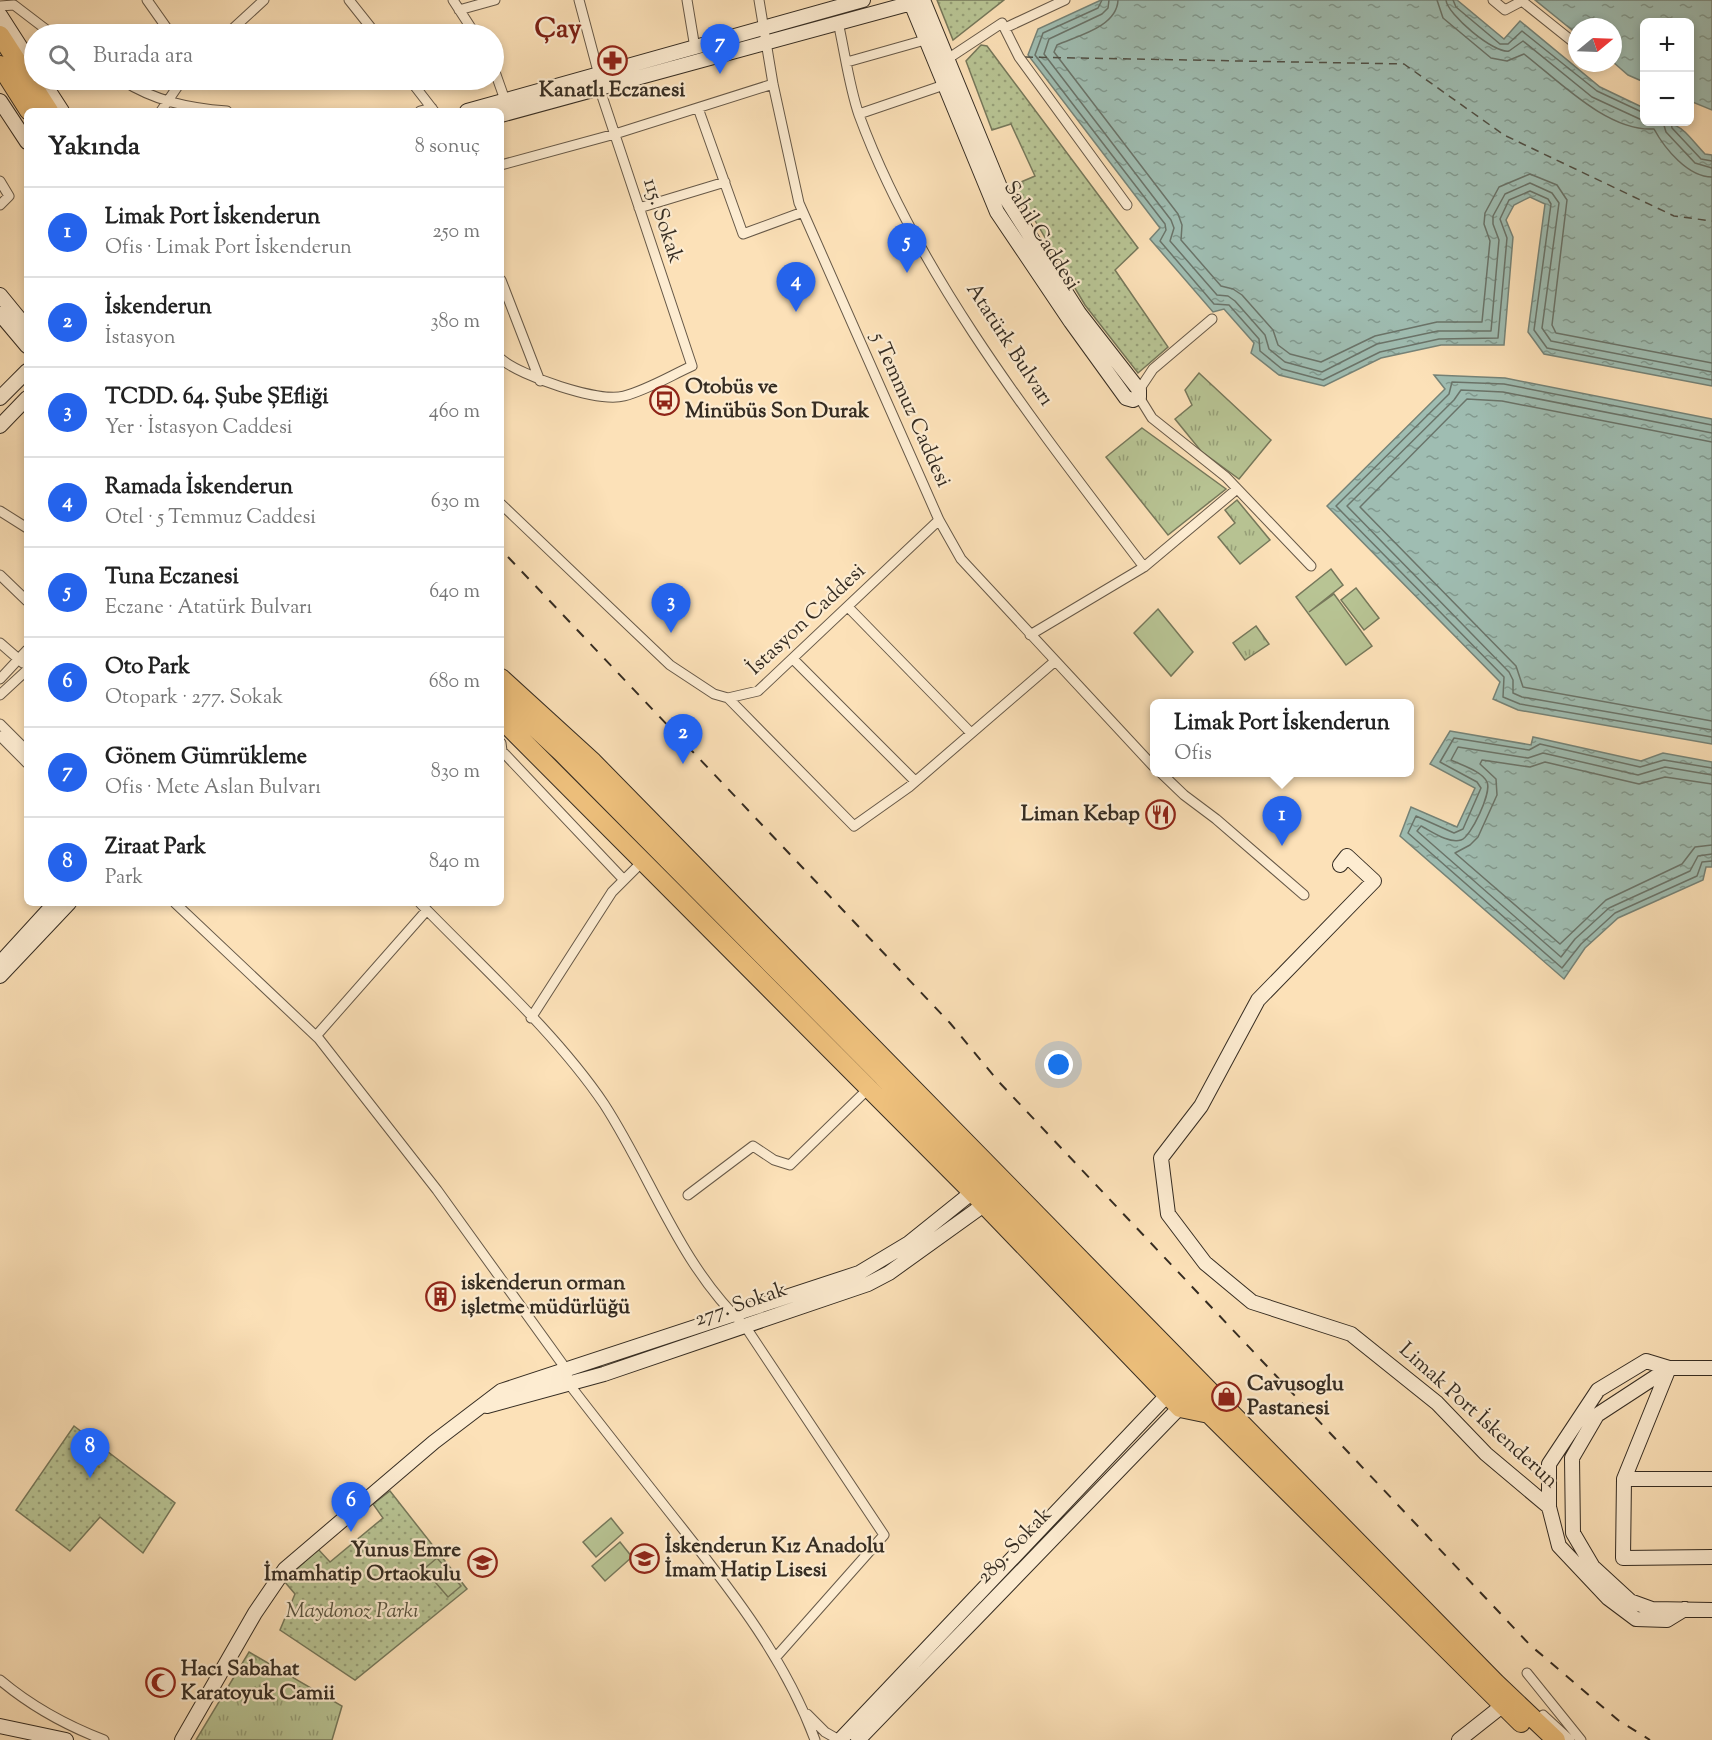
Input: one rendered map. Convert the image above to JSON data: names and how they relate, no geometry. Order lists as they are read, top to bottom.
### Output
{
  "streets": {
    "street": [
      "115. Sokak",
      "Sahil Caddesi",
      "Atatürk Bulvarı",
      "5 Temmuz Caddesi",
      "İstasyon Caddesi",
      "277. Sokak",
      "Limak Port İskenderun",
      "289. Sokak"
    ]
  },
  "crossings": [
    ["5 Temmuz Caddesi", "İstasyon Caddesi"]
  ],
  "districts": ["Çay"],
  "parks": ["Maydonoz Parkı"],
  "places": {
    "pharmacy": ["Kanatlı Eczanesi"],
    "bus stop": ["Otobüs ve Minübüs Son Durak"],
    "restaurant": ["Liman Kebap"],
    "building": ["iskenderun orman işletme müdürlüğü"],
    "shop": ["Cavusoglu Pastanesi"],
    "school or university": ["İskenderun Kız Anadolu İmam Hatip Lisesi", "Yunus Emre İmamhatip Ortaokulu"],
    "mosque": ["Hacı Sabahat Karatoyuk Camii"]
  },
  "north": "right",
  "page": {
    "map_buttons": ["+", "−"],
    "pins": [
      "7",
      "5",
      "4",
      "3",
      "2",
      "1",
      "8",
      "6"
    ],
    "search": "Burada ara",
    "heading": ["Yakında", "8 sonuç"],
    "list": [
      {
        "mark": "1",
        "name": "Limak Port İskenderun",
        "note": "Ofis · Limak Port İskenderun",
        "value": "250 m"
      },
      {
        "mark": "2",
        "name": "İskenderun",
        "note": "İstasyon",
        "value": "380 m"
      },
      {
        "mark": "3",
        "name": "TCDD. 64. Şube ŞEfliği",
        "note": "Yer · İstasyon Caddesi",
        "value": "460 m"
      },
      {
        "mark": "4",
        "name": "Ramada İskenderun",
        "note": "Otel · 5 Temmuz Caddesi",
        "value": "630 m"
      },
      {
        "mark": "5",
        "name": "Tuna Eczanesi",
        "note": "Eczane · Atatürk Bulvarı",
        "value": "640 m"
      },
      {
        "mark": "6",
        "name": "Oto Park",
        "note": "Otopark · 277. Sokak",
        "value": "680 m"
      },
      {
        "mark": "7",
        "name": "Gönem Gümrükleme",
        "note": "Ofis · Mete Aslan Bulvarı",
        "value": "830 m"
      },
      {
        "mark": "8",
        "name": "Ziraat Park",
        "note": "Park",
        "value": "840 m"
      }
    ],
    "popup": ["Limak Port İskenderun", "Ofis"]
  }
}
